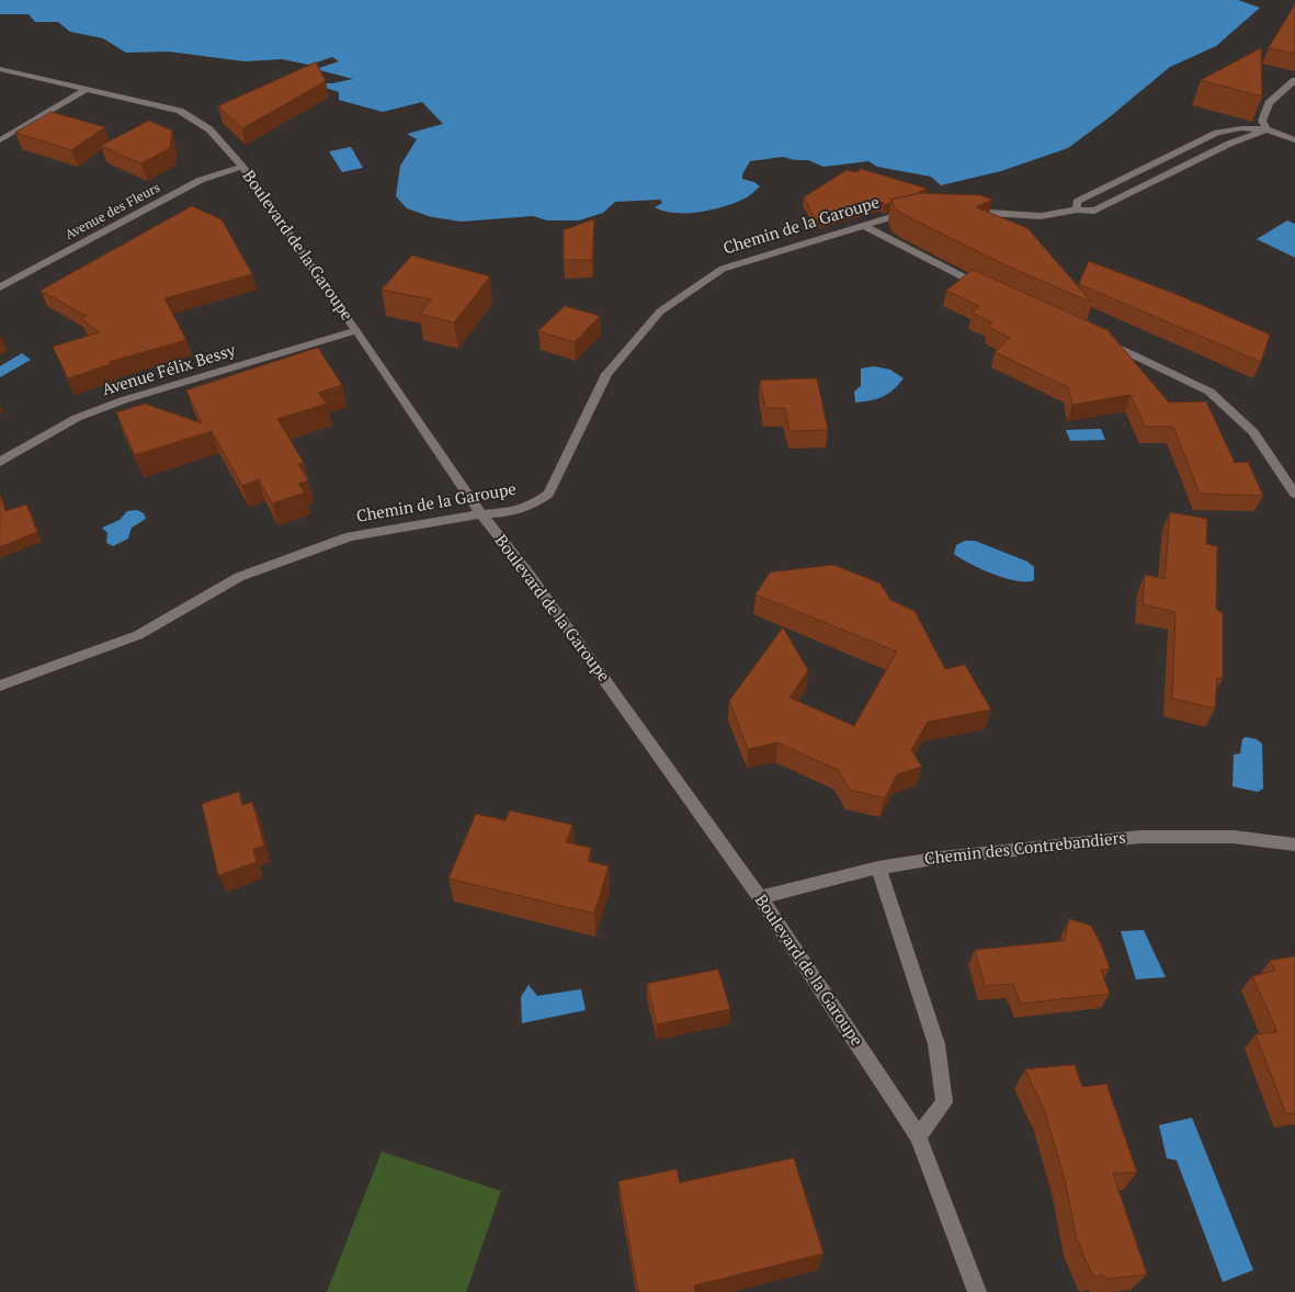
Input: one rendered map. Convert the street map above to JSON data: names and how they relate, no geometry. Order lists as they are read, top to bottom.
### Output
{
  "streets": {
    "street": [
      "Avenue des Fleurs",
      "Chemin de la Garoupe",
      "Boulevard de la Garoupe",
      "Avenue Félix Bessy",
      "Chemin des Contrebandiers"
    ]
  },
  "crossings": [
    ["Avenue des Fleurs", "Boulevard de la Garoupe"],
    ["Chemin de la Garoupe", "Boulevard de la Garoupe"],
    ["Boulevard de la Garoupe", "Avenue Félix Bessy"],
    ["Boulevard de la Garoupe", "Chemin des Contrebandiers"]
  ]
}
